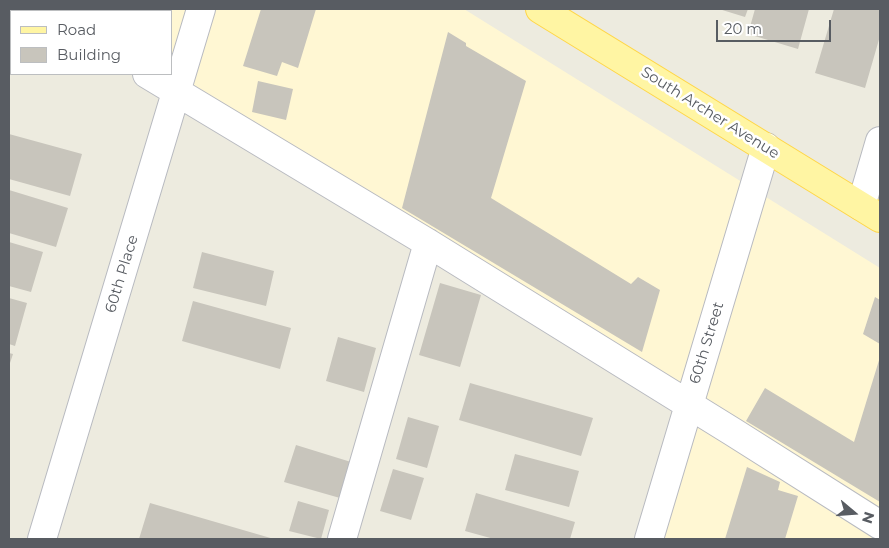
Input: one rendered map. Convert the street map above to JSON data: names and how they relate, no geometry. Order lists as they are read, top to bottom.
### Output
{
  "streets": {
    "main road": ["South Archer Avenue"],
    "street": ["60th Place", "60th Street"]
  },
  "crossings": [
    ["South Archer Avenue", "60th Street"]
  ],
  "legend": ["Road", "Building"],
  "scale_bar": "20 m",
  "north": "right"
}
